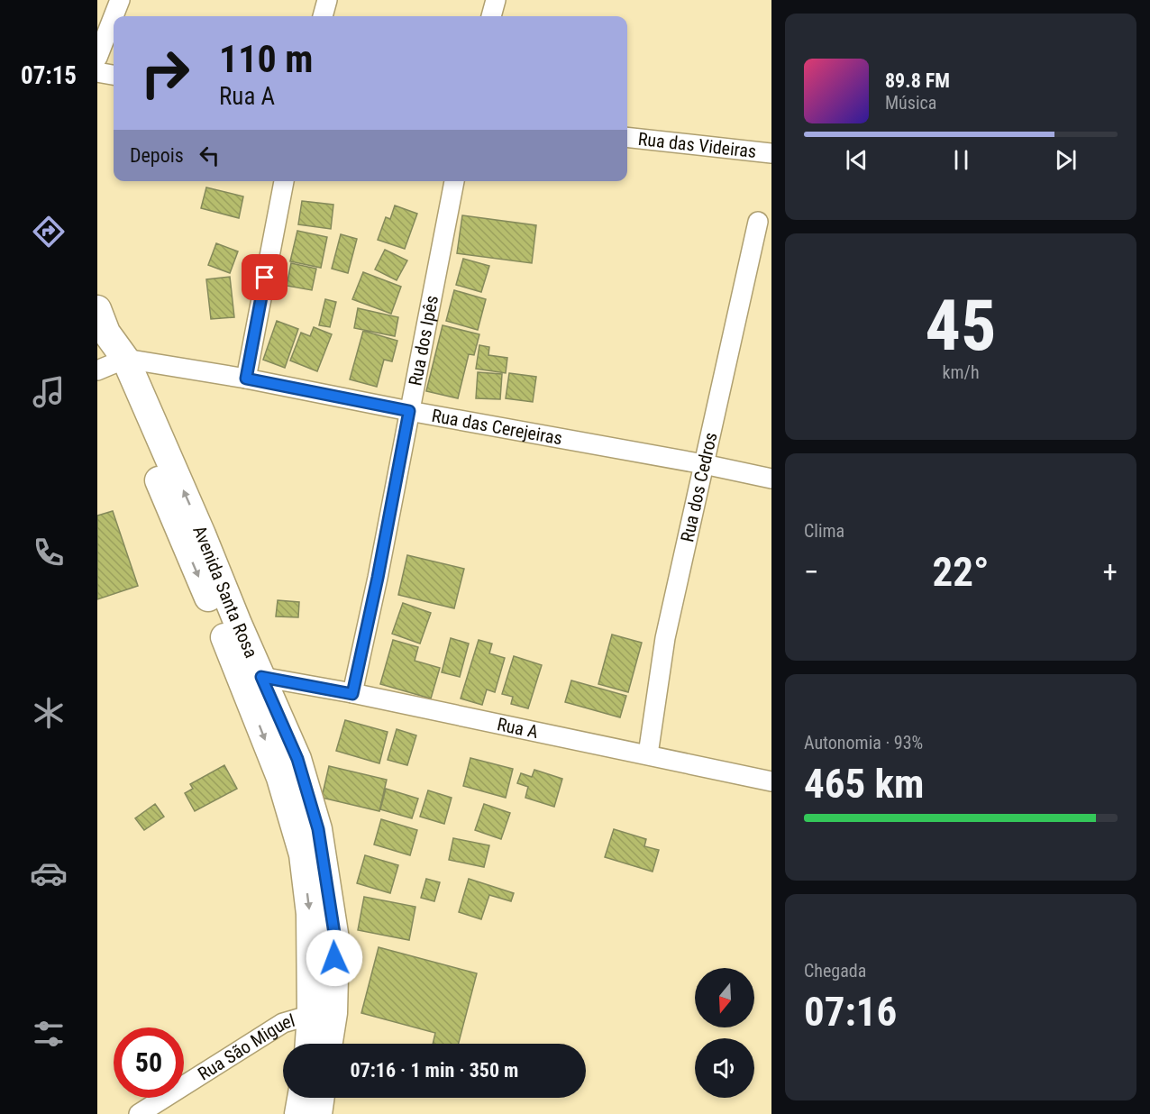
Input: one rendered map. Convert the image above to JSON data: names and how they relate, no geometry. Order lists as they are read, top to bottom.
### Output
{
  "streets": {
    "main road": ["Avenida Santa Rosa"],
    "street": [
      "Rua das Videiras",
      "Rua dos Ipês",
      "Rua das Cerejeiras",
      "Rua dos Cedros",
      "Rua A",
      "Rua São Miguel"
    ]
  },
  "crossings": [
    ["Rua dos Ipês", "Rua das Cerejeiras"],
    ["Rua dos Ipês", "Rua A"],
    ["Rua das Cerejeiras", "Rua dos Cedros"],
    ["Rua das Cerejeiras", "Avenida Santa Rosa"],
    ["Rua dos Cedros", "Rua A"],
    ["Avenida Santa Rosa", "Rua A"],
    ["Avenida Santa Rosa", "Rua São Miguel"]
  ],
  "north": "bottom",
  "page": {
    "tabs": "07:15",
    "turn": ["110 m", "Rua A"],
    "song": ["89.8 FM", "Música"],
    "then": "Depois",
    "tile": [
      ["45", "km/h"],
      "Clima",
      ["Autonomia · 93%", "465 km"],
      ["Chegada", "07:16"]
    ],
    "heat": ["−", "22°", "+"],
    "limit": "50",
    "trip": "07:16 · 1 min · 350 m"
  }
}
